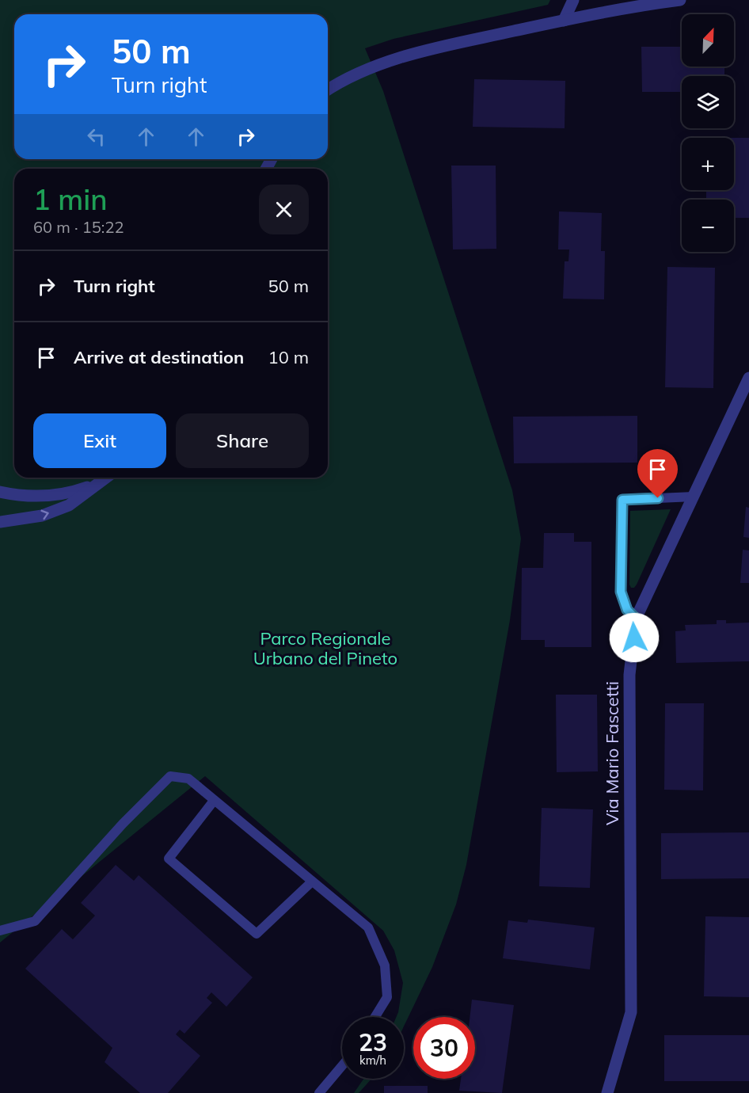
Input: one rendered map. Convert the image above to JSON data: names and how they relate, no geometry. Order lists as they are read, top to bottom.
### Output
{
  "streets": {
    "street": ["Via Mario Fascetti"]
  },
  "parks": ["Parco Regionale Urbano del Pineto"],
  "north": "top right",
  "page": {
    "map_buttons": ["+", "−"],
    "turn": ["50 m", "Turn right"],
    "heading": ["1 min", "60 m · 15:22"],
    "list": [
      {
        "name": "Turn right",
        "value": "50 m"
      },
      {
        "name": "Arrive at destination",
        "value": "10 m"
      }
    ],
    "buttons": ["Exit", "Share"],
    "speed": "23 km/h",
    "limit": "30"
  }
}
